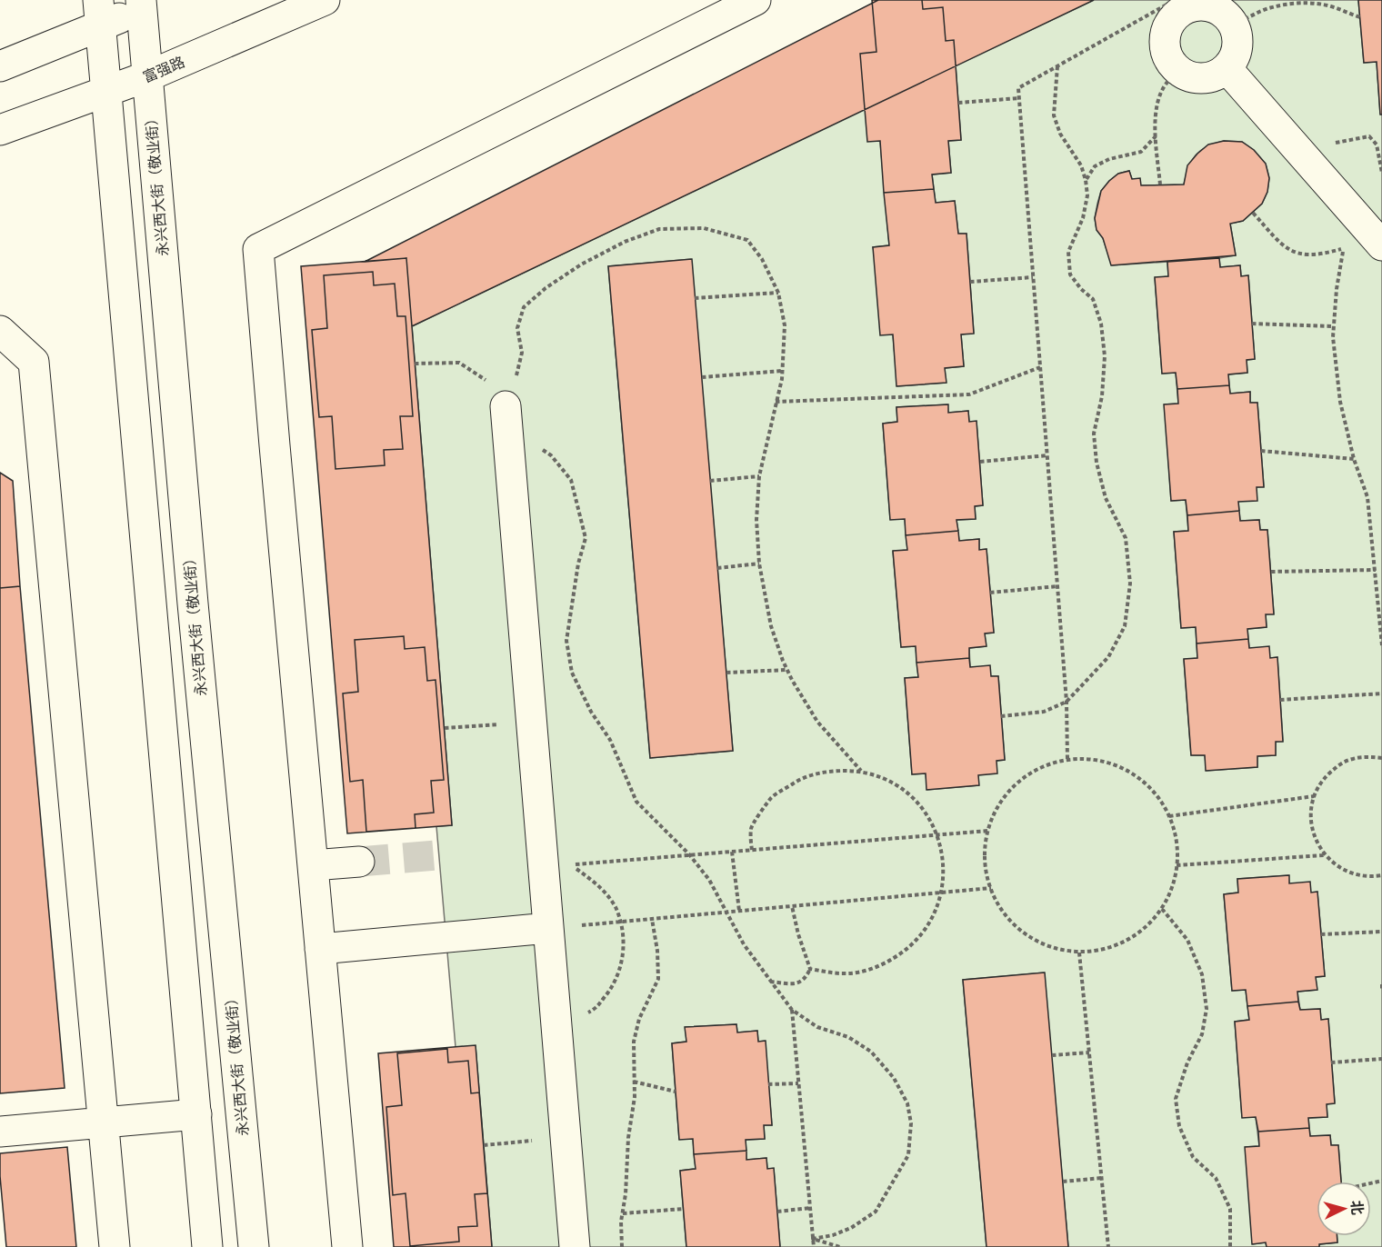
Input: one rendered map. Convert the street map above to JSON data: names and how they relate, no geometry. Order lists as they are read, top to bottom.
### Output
{
  "streets": {
    "main road": ["富强路", "永兴西大街（敬业街）"]
  },
  "crossings": [
    ["富强路", "永兴西大街（敬业街）"]
  ],
  "north": "right"
}
